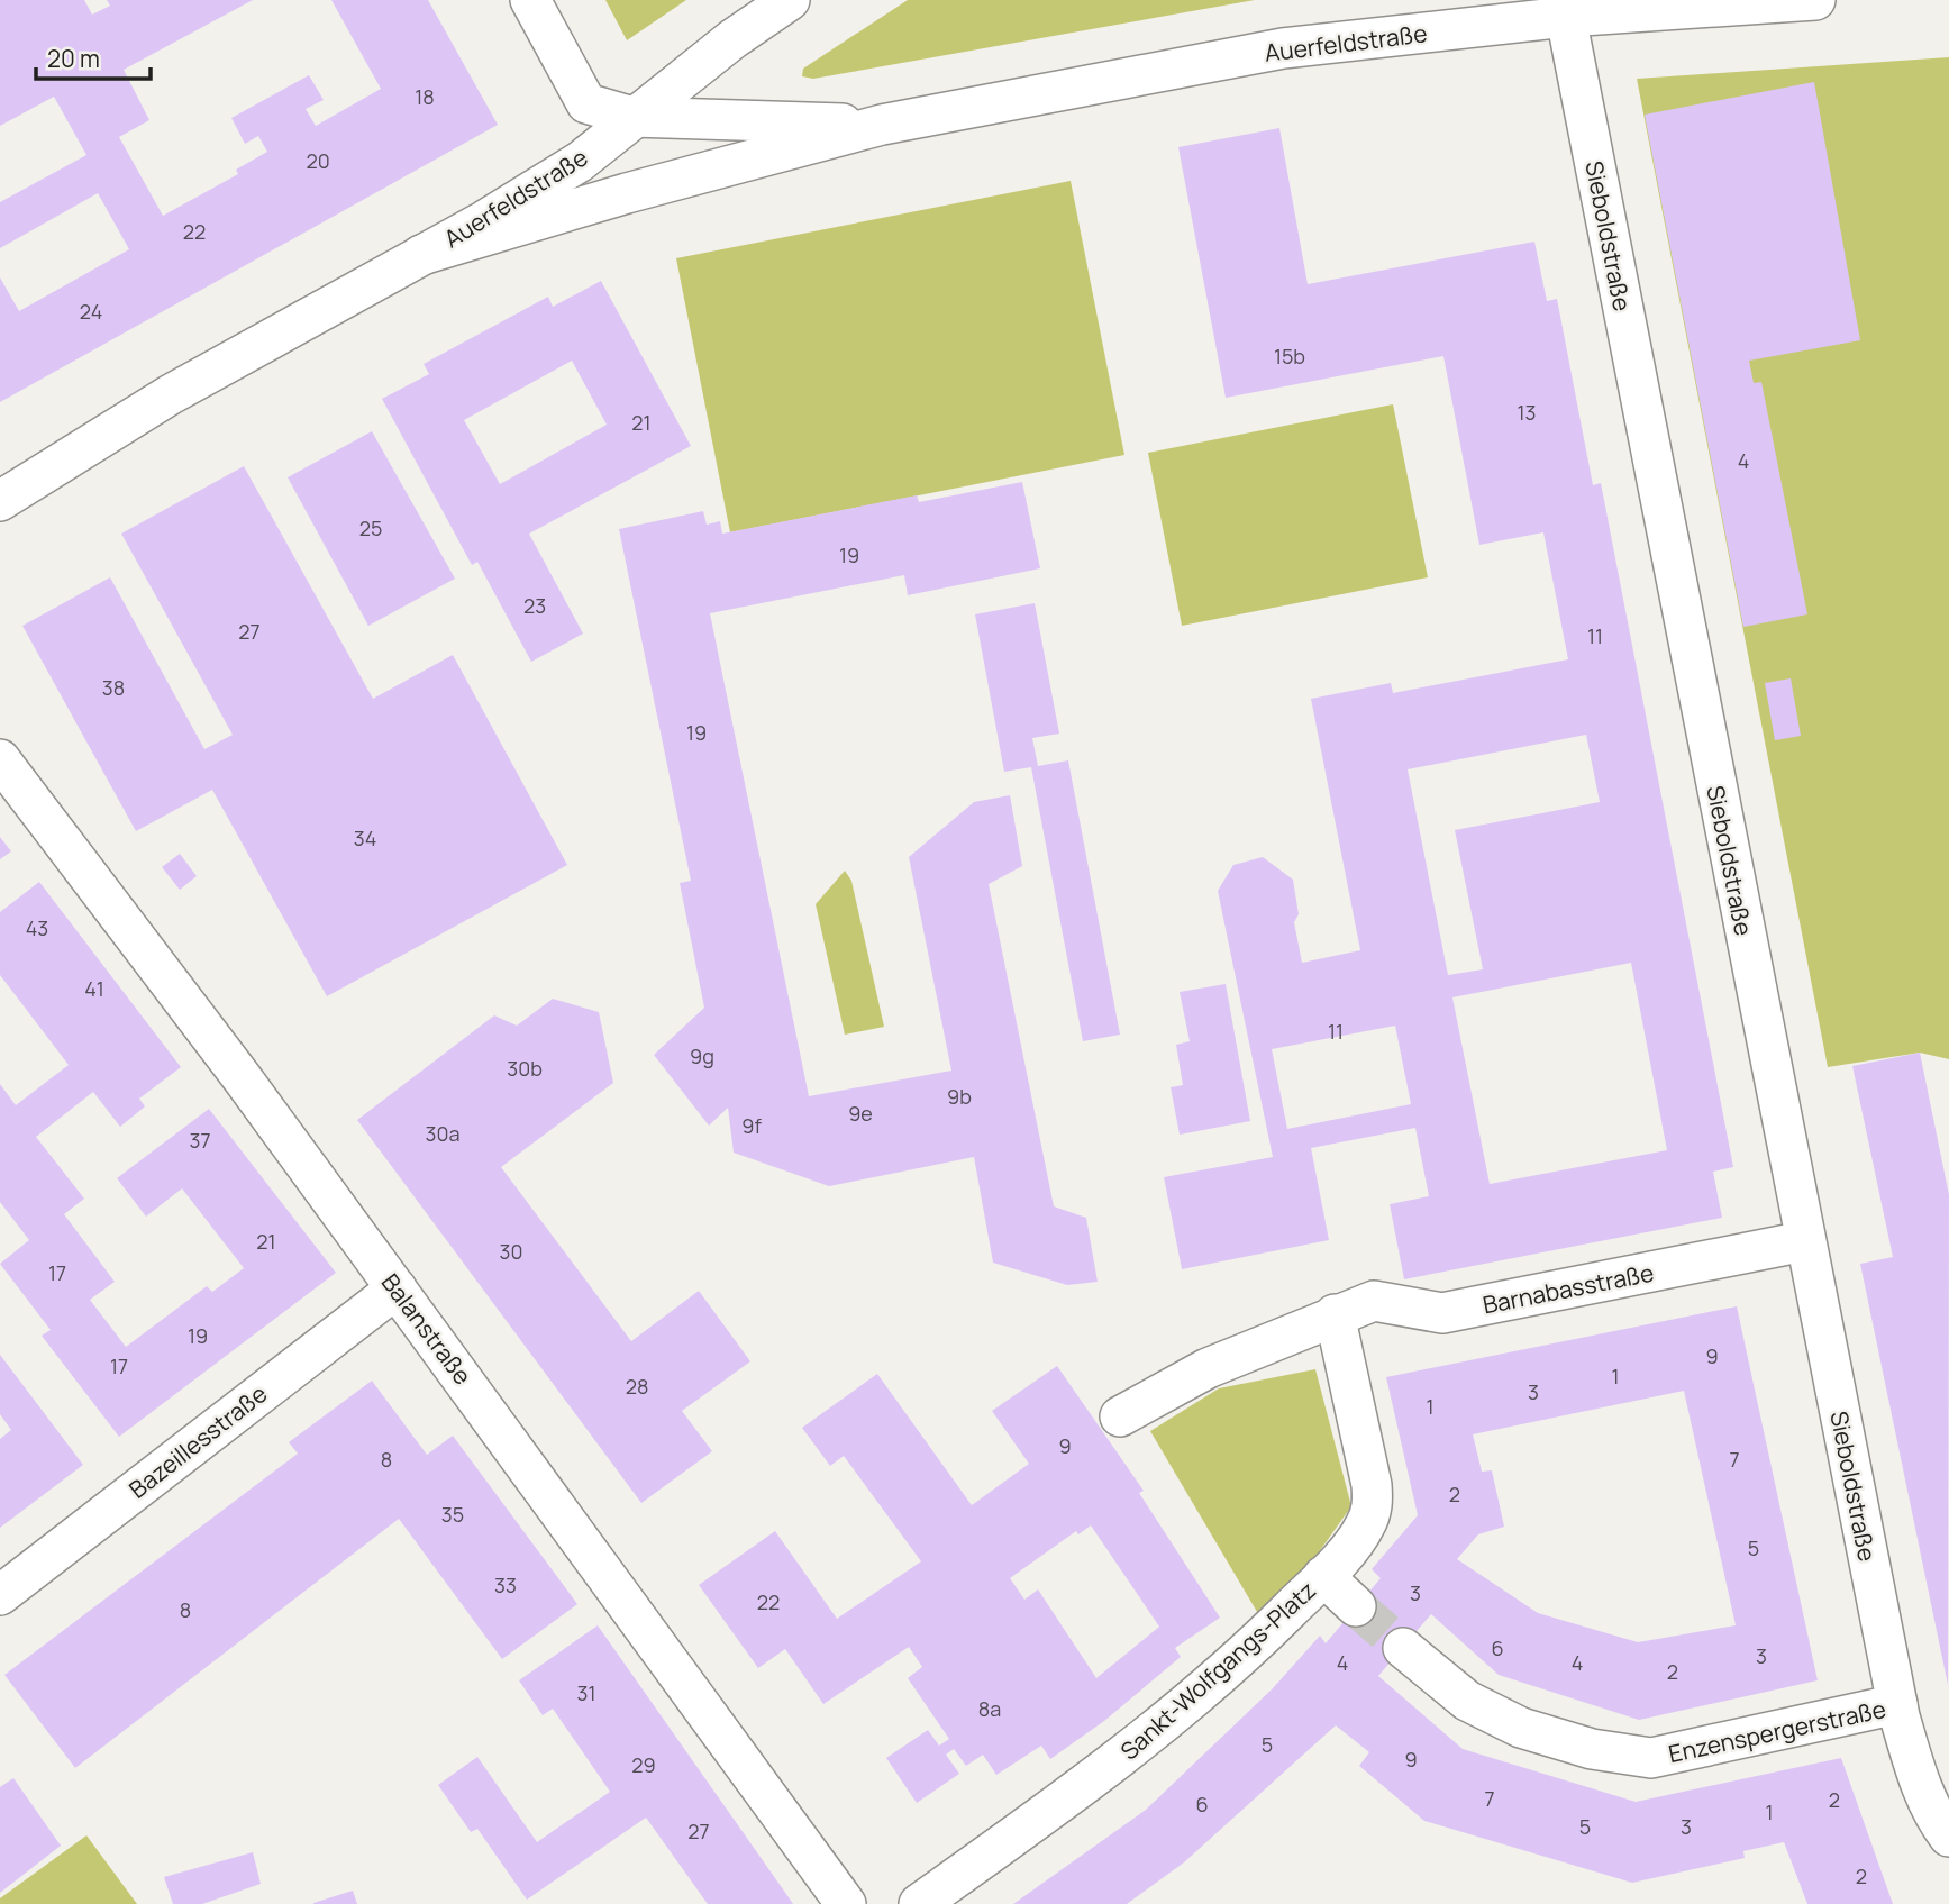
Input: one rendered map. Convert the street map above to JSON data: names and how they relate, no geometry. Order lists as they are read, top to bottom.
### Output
{
  "streets": {
    "street": [
      "Auerfeldstraße",
      "Sieboldstraße",
      "Barnabasstraße",
      "Balanstraße",
      "Bazeillesstraße",
      "Sankt-Wolfgangs-Platz",
      "Enzenspergerstraße"
    ]
  },
  "crossings": [
    ["Auerfeldstraße", "Sieboldstraße"],
    ["Sieboldstraße", "Barnabasstraße"],
    ["Sieboldstraße", "Enzenspergerstraße"],
    ["Barnabasstraße", "Sankt-Wolfgangs-Platz"],
    ["Balanstraße", "Bazeillesstraße"]
  ],
  "house_numbers": [
    "18",
    "20",
    "22",
    "24",
    "15b",
    "13",
    "21",
    "4",
    "25",
    "19",
    "23",
    "27",
    "11",
    "38",
    "19",
    "34",
    "43",
    "41",
    "11",
    "9g",
    "30b",
    "9b",
    "9e",
    "9f",
    "30a",
    "37",
    "21",
    "30",
    "17",
    "19",
    "9",
    "17",
    "1",
    "28",
    "3",
    "1",
    "9",
    "8",
    "7",
    "2",
    "35",
    "5",
    "33",
    "3",
    "22",
    "8",
    "6",
    "3",
    "4",
    "4",
    "2",
    "31",
    "8a",
    "5",
    "9",
    "29",
    "7",
    "2",
    "6",
    "1",
    "5",
    "3",
    "27",
    "2"
  ],
  "scale_bar": "20 m"
}
